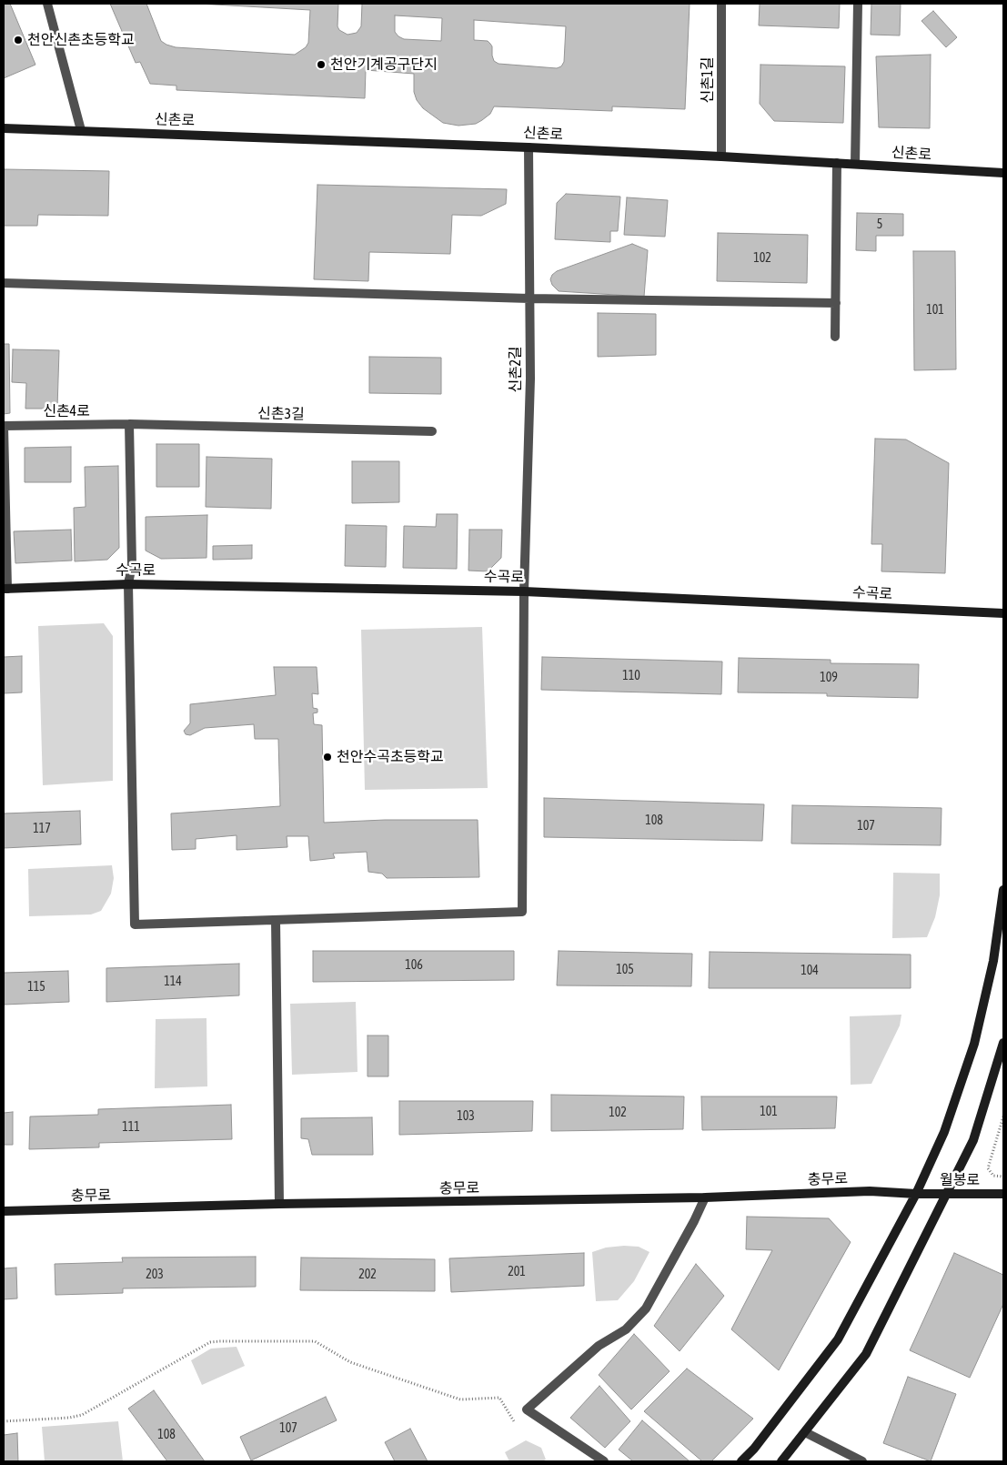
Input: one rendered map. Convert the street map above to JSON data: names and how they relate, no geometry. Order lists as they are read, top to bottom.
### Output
{
  "streets": {
    "street": [
      "신촌1길",
      "신촌로",
      "신촌2길",
      "신촌4로",
      "신촌3길",
      "수곡로",
      "충무로",
      "월봉로"
    ]
  },
  "crossings": [
    ["신촌1길", "신촌로"],
    ["신촌로", "신촌2길"],
    ["신촌2길", "수곡로"],
    ["신촌4로", "신촌3길"],
    ["충무로", "월봉로"]
  ],
  "places": ["천안신촌초등학교", "천안기계공구단지", "천안수곡초등학교"],
  "house_numbers": [
    "5",
    "102",
    "101",
    "110",
    "109",
    "108",
    "107",
    "117",
    "106",
    "105",
    "104",
    "114",
    "115",
    "101",
    "102",
    "103",
    "111",
    "201",
    "203",
    "202",
    "107",
    "108"
  ]
}
